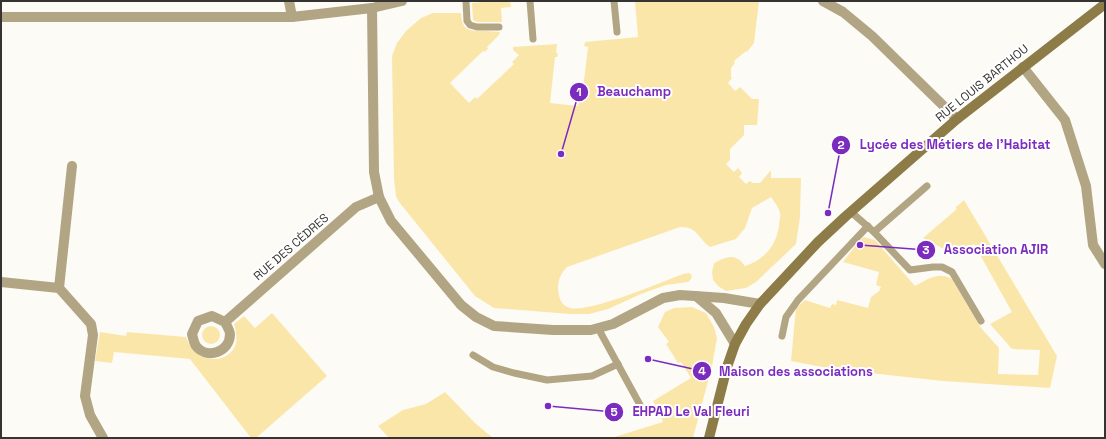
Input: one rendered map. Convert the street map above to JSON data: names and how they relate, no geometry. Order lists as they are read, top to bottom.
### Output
{
  "streets": {
    "street": ["RUE LOUIS BARTHOU", "RUE DES CÈDRES"]
  },
  "places": [
    "Beauchamp",
    "Lycée des Métiers de l'Habitat",
    "Association AJIR",
    "Maison des associations",
    "EHPAD Le Val Fleuri"
  ]
}
